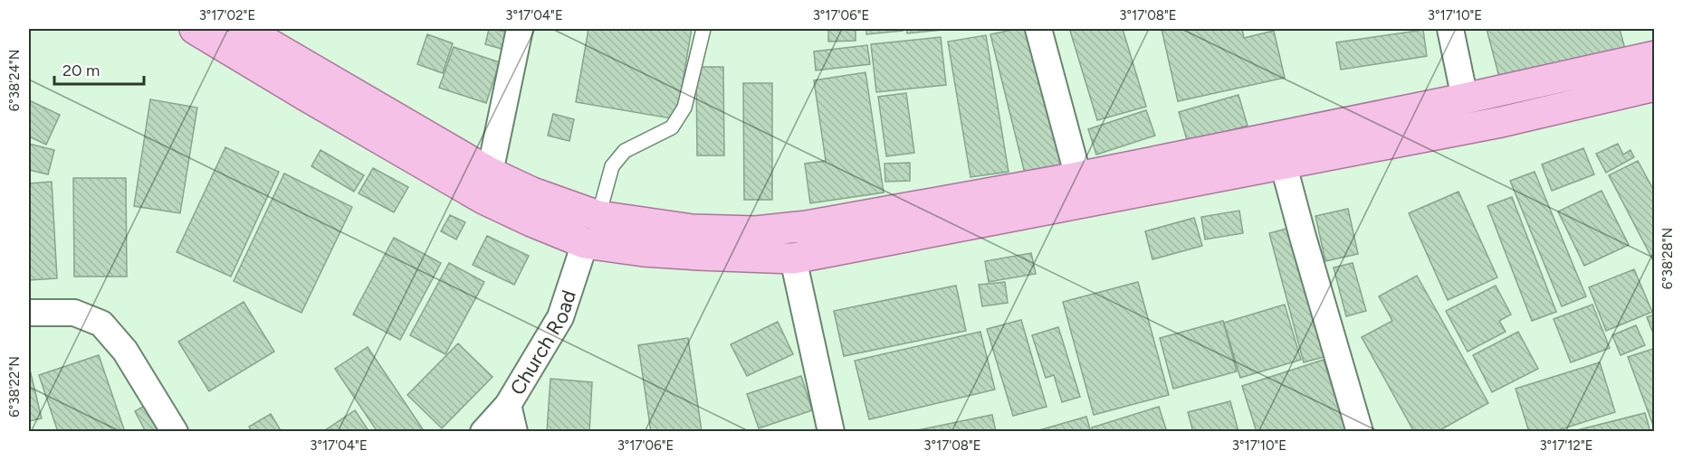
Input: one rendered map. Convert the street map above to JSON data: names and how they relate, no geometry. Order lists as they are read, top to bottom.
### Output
{
  "streets": {
    "street": ["Church Road"]
  },
  "scale_bar": "20 m",
  "coordinates": [
    "3°17'02\"E",
    "3°17'04\"E",
    "3°17'06\"E",
    "3°17'08\"E",
    "3°17'10\"E",
    "6°38'24\"N",
    "6°38'28\"N",
    "6°38'22\"N",
    "3°17'12\"E"
  ]
}
